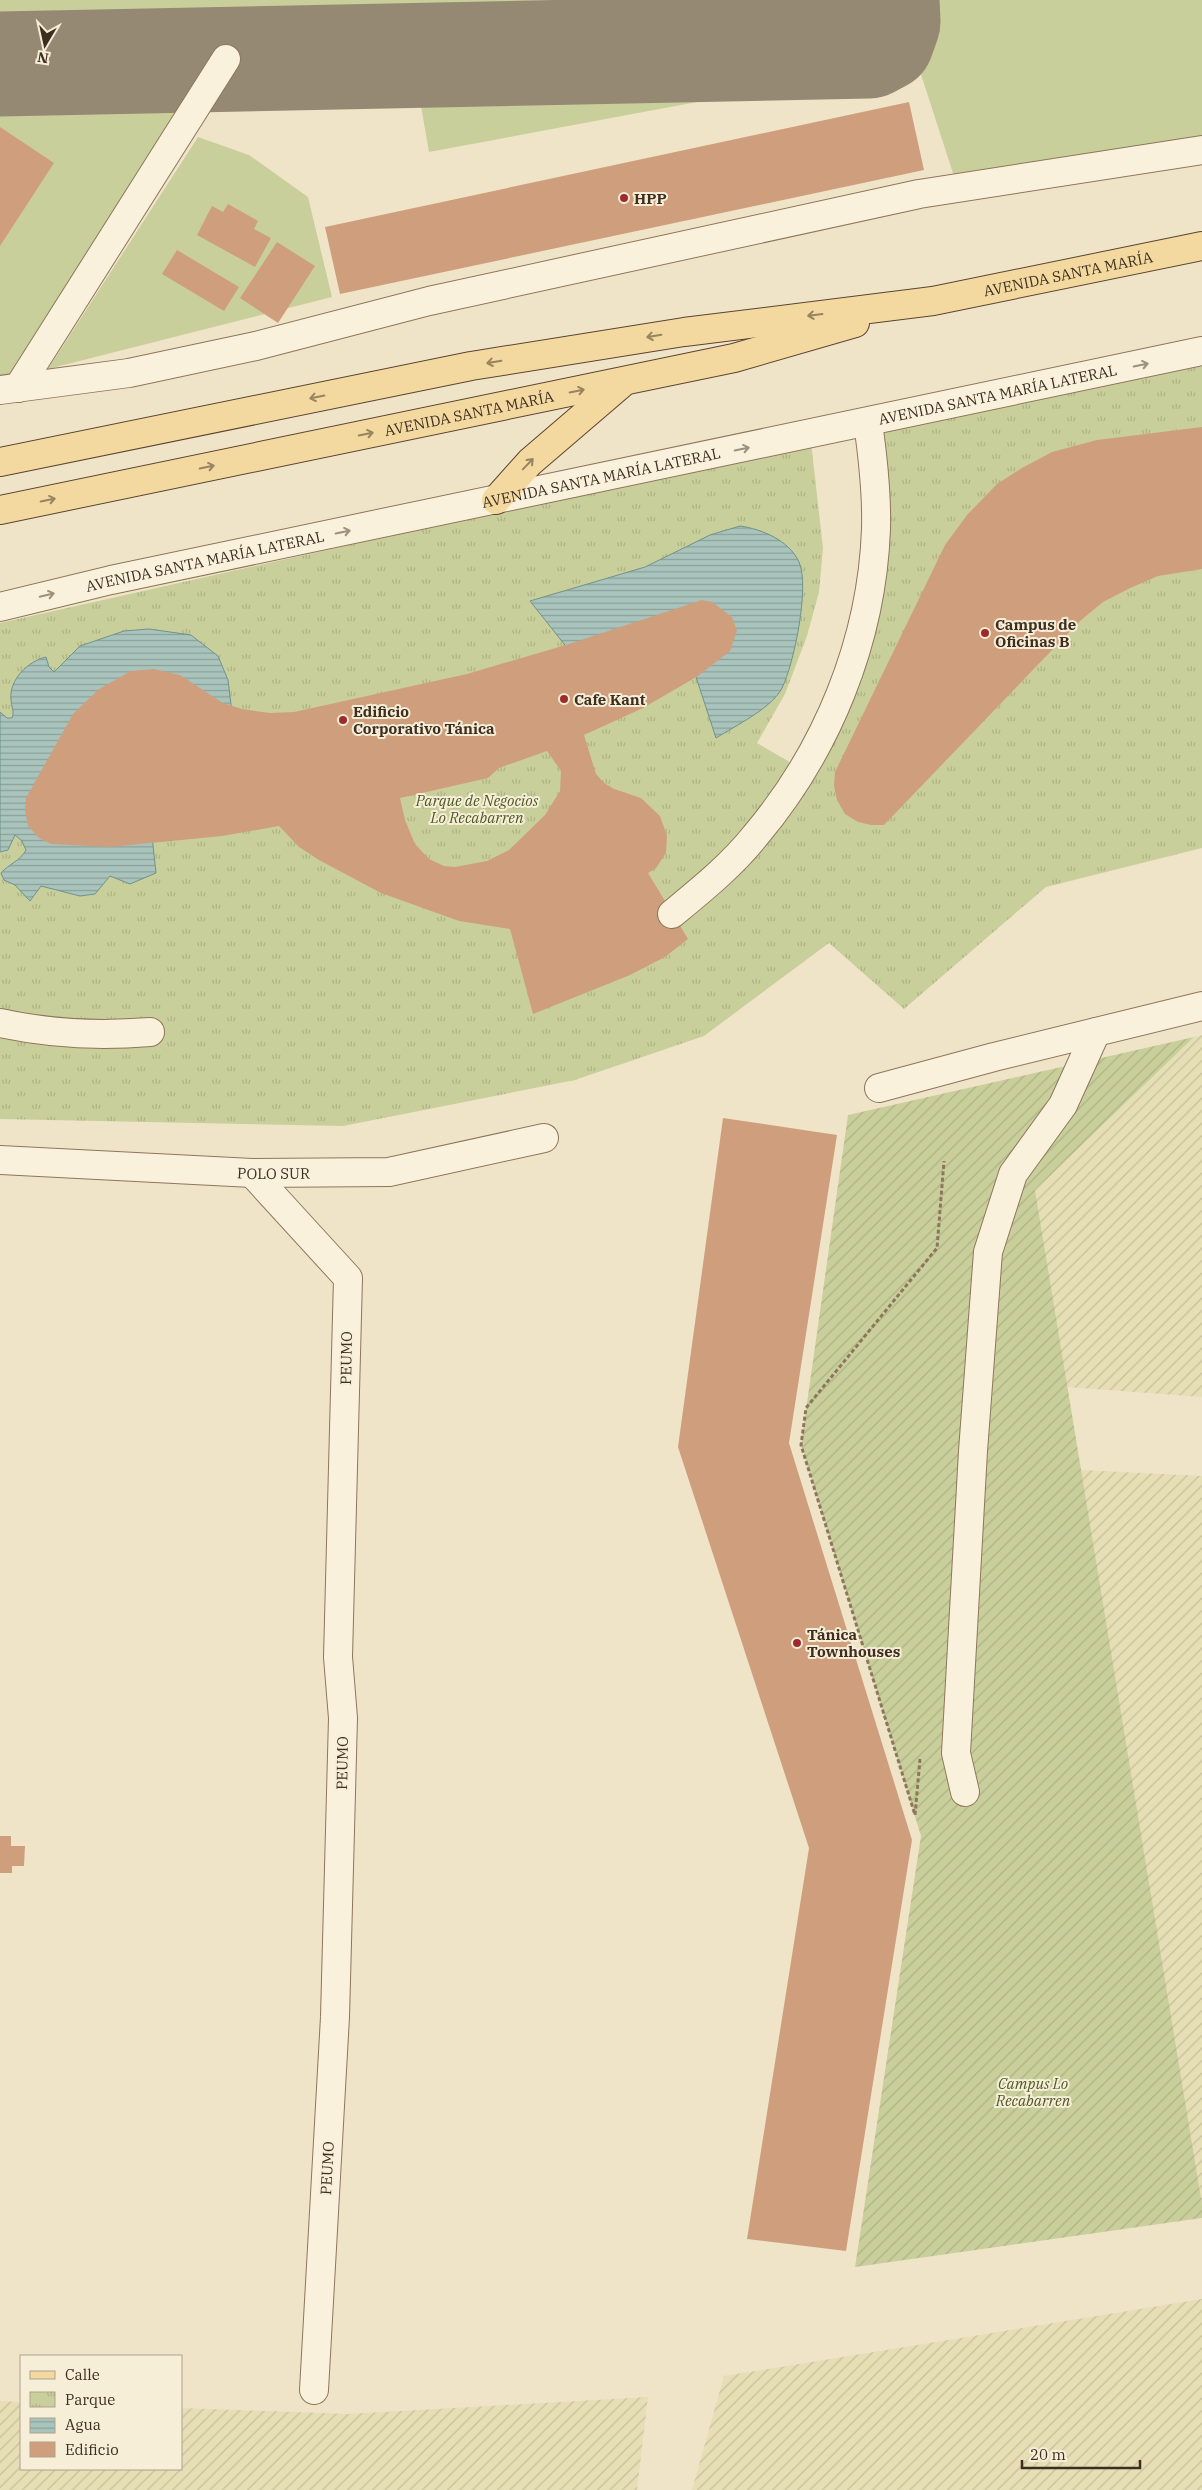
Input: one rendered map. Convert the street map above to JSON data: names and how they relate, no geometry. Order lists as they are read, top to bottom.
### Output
{
  "streets": {
    "main road": ["AVENIDA SANTA MARÍA"],
    "street": ["AVENIDA SANTA MARÍA LATERAL", "POLO SUR", "PEUMO"]
  },
  "crossings": [
    ["POLO SUR", "PEUMO"]
  ],
  "parks": ["Parque de Negocios Lo Recabarren", "Campus Lo Recabarren"],
  "places": [
    "HPP",
    "Campus de Oficinas B",
    "Cafe Kant",
    "Edificio Corporativo Tánica",
    "Tánica Townhouses"
  ],
  "legend": [
    "Calle",
    "Parque",
    "Agua",
    "Edificio"
  ],
  "scale_bar": "20 m",
  "north": "bottom"
}
